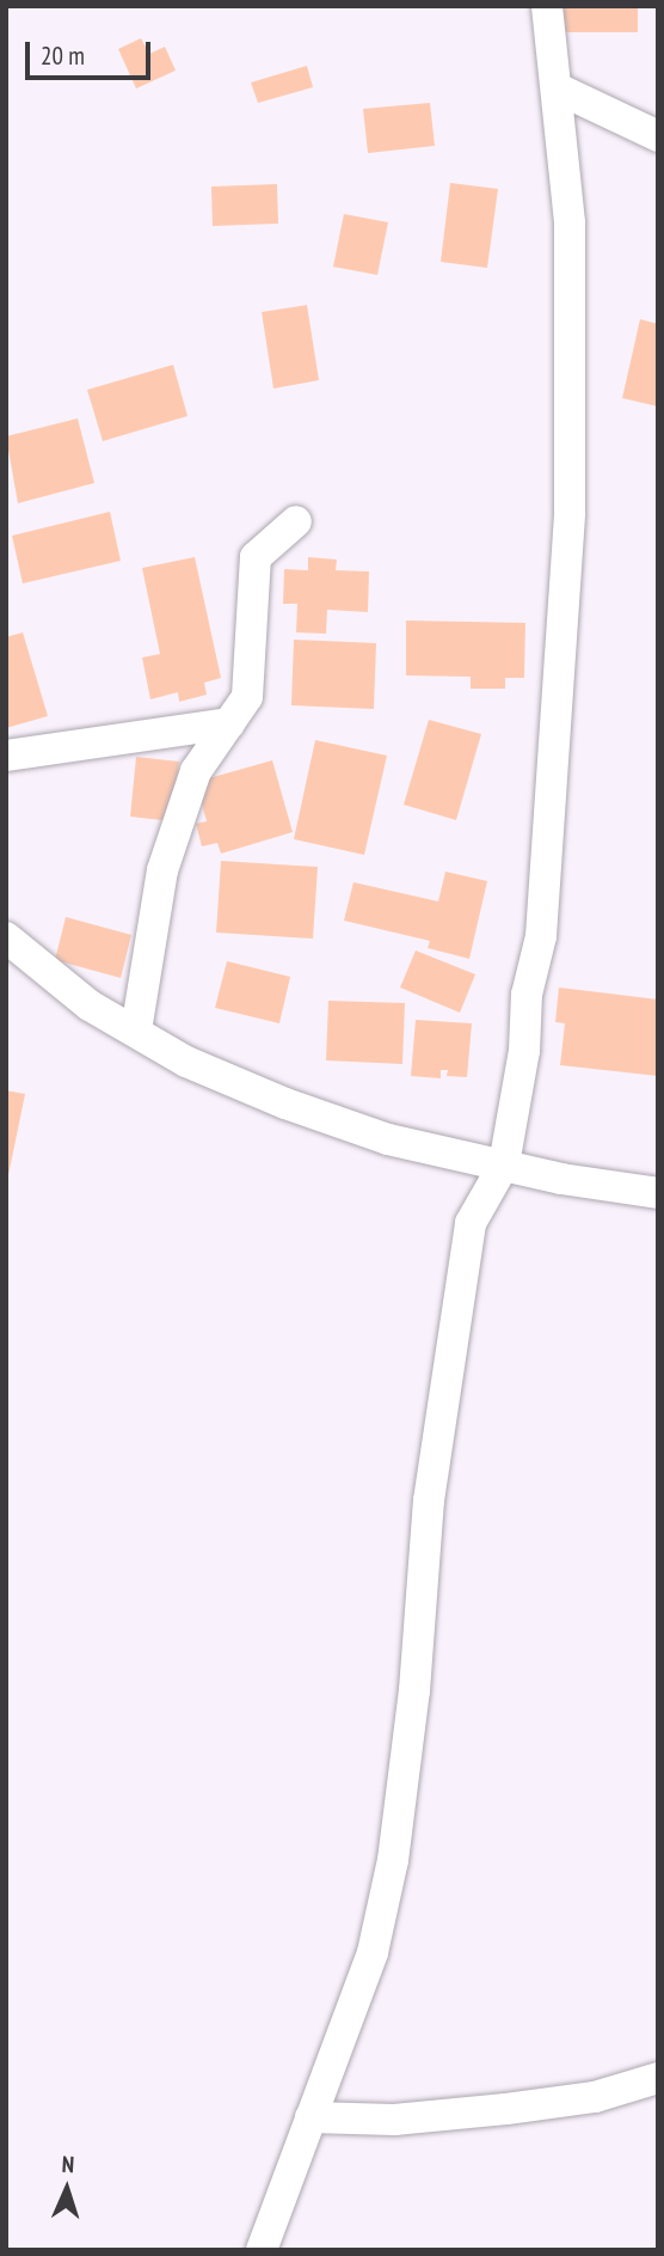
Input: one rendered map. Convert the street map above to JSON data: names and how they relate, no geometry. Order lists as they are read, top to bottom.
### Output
{
  "scale_bar": "20 m",
  "north": "top"
}
